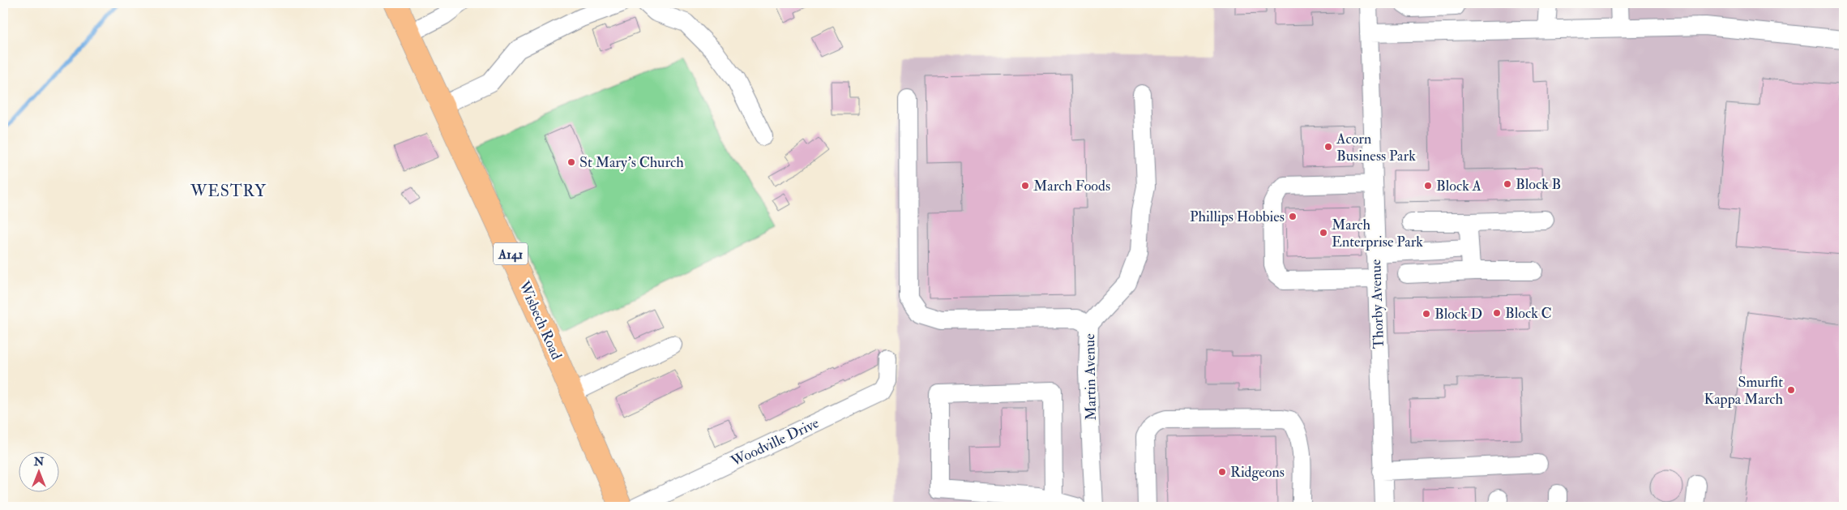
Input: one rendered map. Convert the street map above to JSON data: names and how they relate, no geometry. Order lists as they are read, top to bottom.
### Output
{
  "streets": {
    "highway": ["A141", "Wisbech Road"],
    "street": ["Thorby Avenue", "Martin Avenue", "Woodville Drive"]
  },
  "districts": ["WESTRY"],
  "places": [
    "Acorn Business Park",
    "St Mary's Church",
    "Block B",
    "March Foods",
    "Block A",
    "Phillips Hobbies",
    "March Enterprise Park",
    "Block C",
    "Block D",
    "Smurfit Kappa March",
    "Ridgeons"
  ],
  "north": "top"
}
